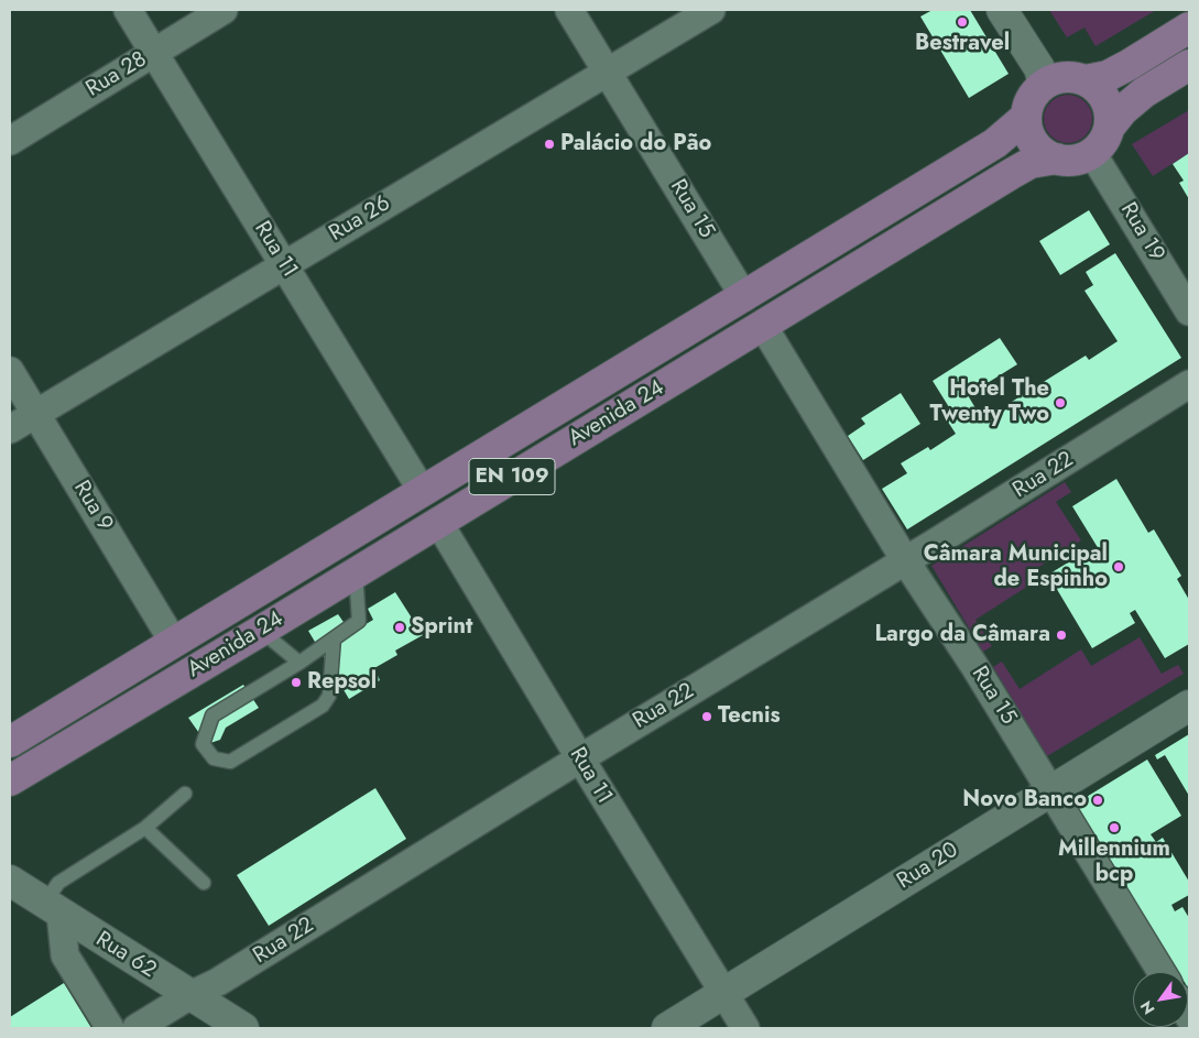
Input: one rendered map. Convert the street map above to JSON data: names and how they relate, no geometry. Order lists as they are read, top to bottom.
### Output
{
  "streets": {
    "main road": [
      "Avenida 24",
      "EN 109",
      "Rua 20",
      "Rua 62"
    ],
    "street": [
      "Rua 28",
      "Rua 15",
      "Rua 26",
      "Rua 19",
      "Rua 11",
      "Rua 22",
      "Rua 9"
    ]
  },
  "crossings": [
    ["Rua 28", "Rua 11"],
    ["Rua 15", "Rua 26"],
    ["Rua 15", "Avenida 24"],
    ["Rua 15", "Rua 22"],
    ["Rua 15", "Rua 20"],
    ["Rua 26", "Rua 11"],
    ["Rua 26", "Rua 9"],
    ["Rua 19", "Avenida 24"],
    ["Rua 11", "Avenida 24"],
    ["Rua 11", "Rua 22"],
    ["Rua 11", "Rua 20"],
    ["Avenida 24", "Rua 9"],
    ["Rua 22", "Rua 62"]
  ],
  "places": [
    "Bestravel",
    "Palácio do Pão",
    "Hotel The Twenty Two",
    "Câmara Municipal de Espinho",
    "Sprint",
    "Largo da Câmara",
    "Repsol",
    "Tecnis",
    "Novo Banco",
    "Millennium bcp"
  ],
  "north": "bottom left"
}
